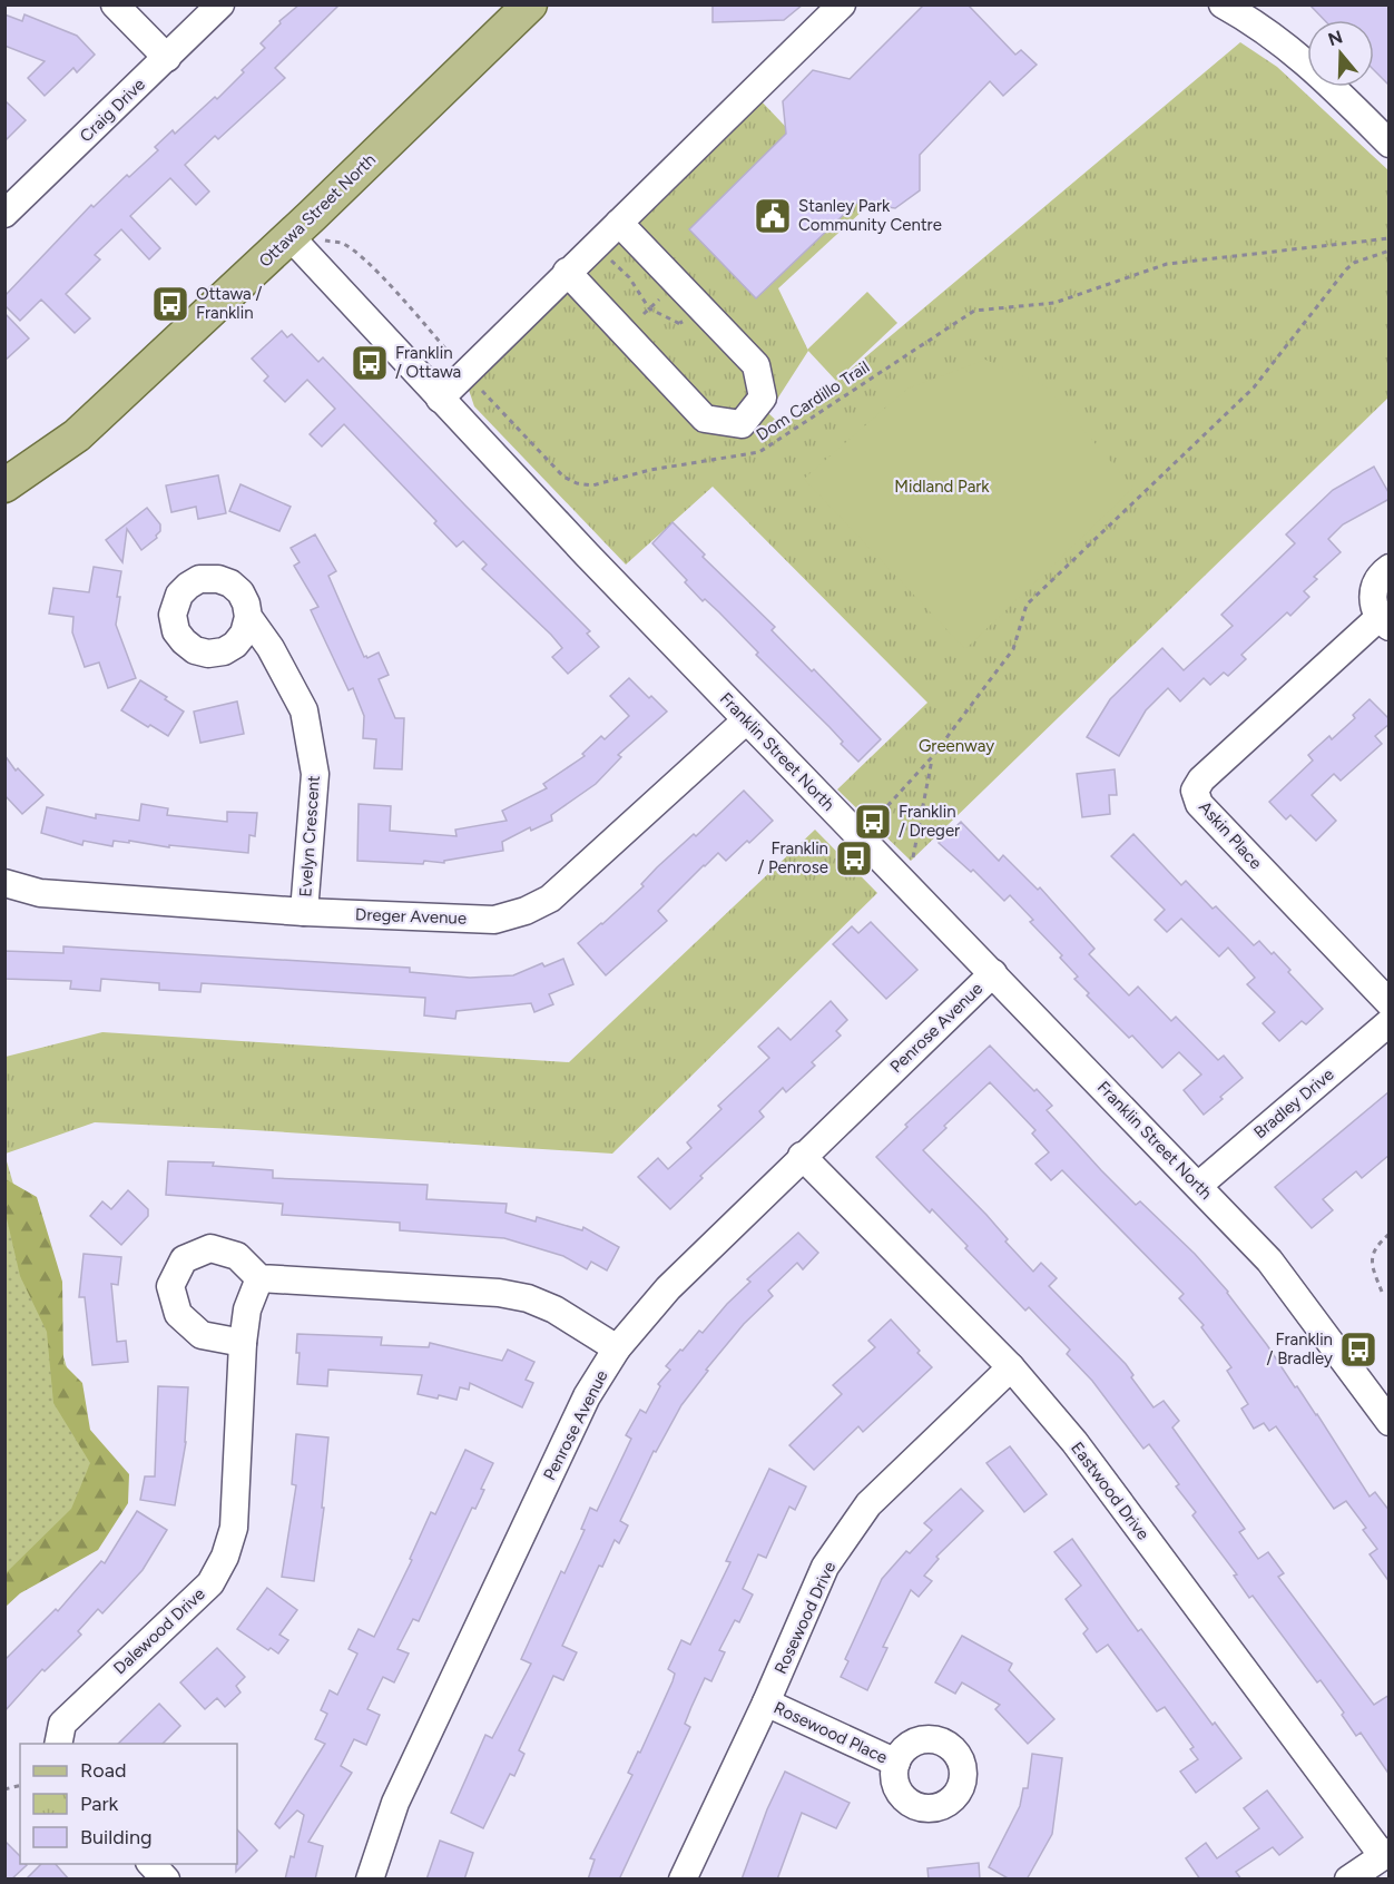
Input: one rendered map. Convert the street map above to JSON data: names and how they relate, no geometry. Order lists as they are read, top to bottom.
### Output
{
  "streets": {
    "main road": ["Ottawa Street North"],
    "street": [
      "Craig Drive",
      "Franklin Street North",
      "Askin Place",
      "Evelyn Crescent",
      "Dreger Avenue",
      "Penrose Avenue",
      "Bradley Drive",
      "Eastwood Drive",
      "Rosewood Drive",
      "Dalewood Drive",
      "Rosewood Place"
    ],
    "path": ["Dom Cardillo Trail"]
  },
  "crossings": [
    ["Ottawa Street North", "Dom Cardillo Trail"],
    ["Ottawa Street North", "Franklin Street North"],
    ["Dom Cardillo Trail", "Franklin Street North"],
    ["Franklin Street North", "Dreger Avenue"],
    ["Franklin Street North", "Penrose Avenue"],
    ["Franklin Street North", "Bradley Drive"],
    ["Evelyn Crescent", "Dreger Avenue"],
    ["Penrose Avenue", "Eastwood Drive"],
    ["Eastwood Drive", "Rosewood Drive"],
    ["Rosewood Drive", "Rosewood Place"]
  ],
  "parks": ["Midland Park", "Greenway"],
  "places": {
    "public building": ["Stanley Park Community Centre"],
    "bus stop": [
      "Ottawa / Franklin",
      "Franklin / Ottawa",
      "Franklin / Dreger",
      "Franklin / Penrose",
      "Franklin / Bradley"
    ]
  },
  "legend": ["Road", "Park", "Building"],
  "north": "top"
}
